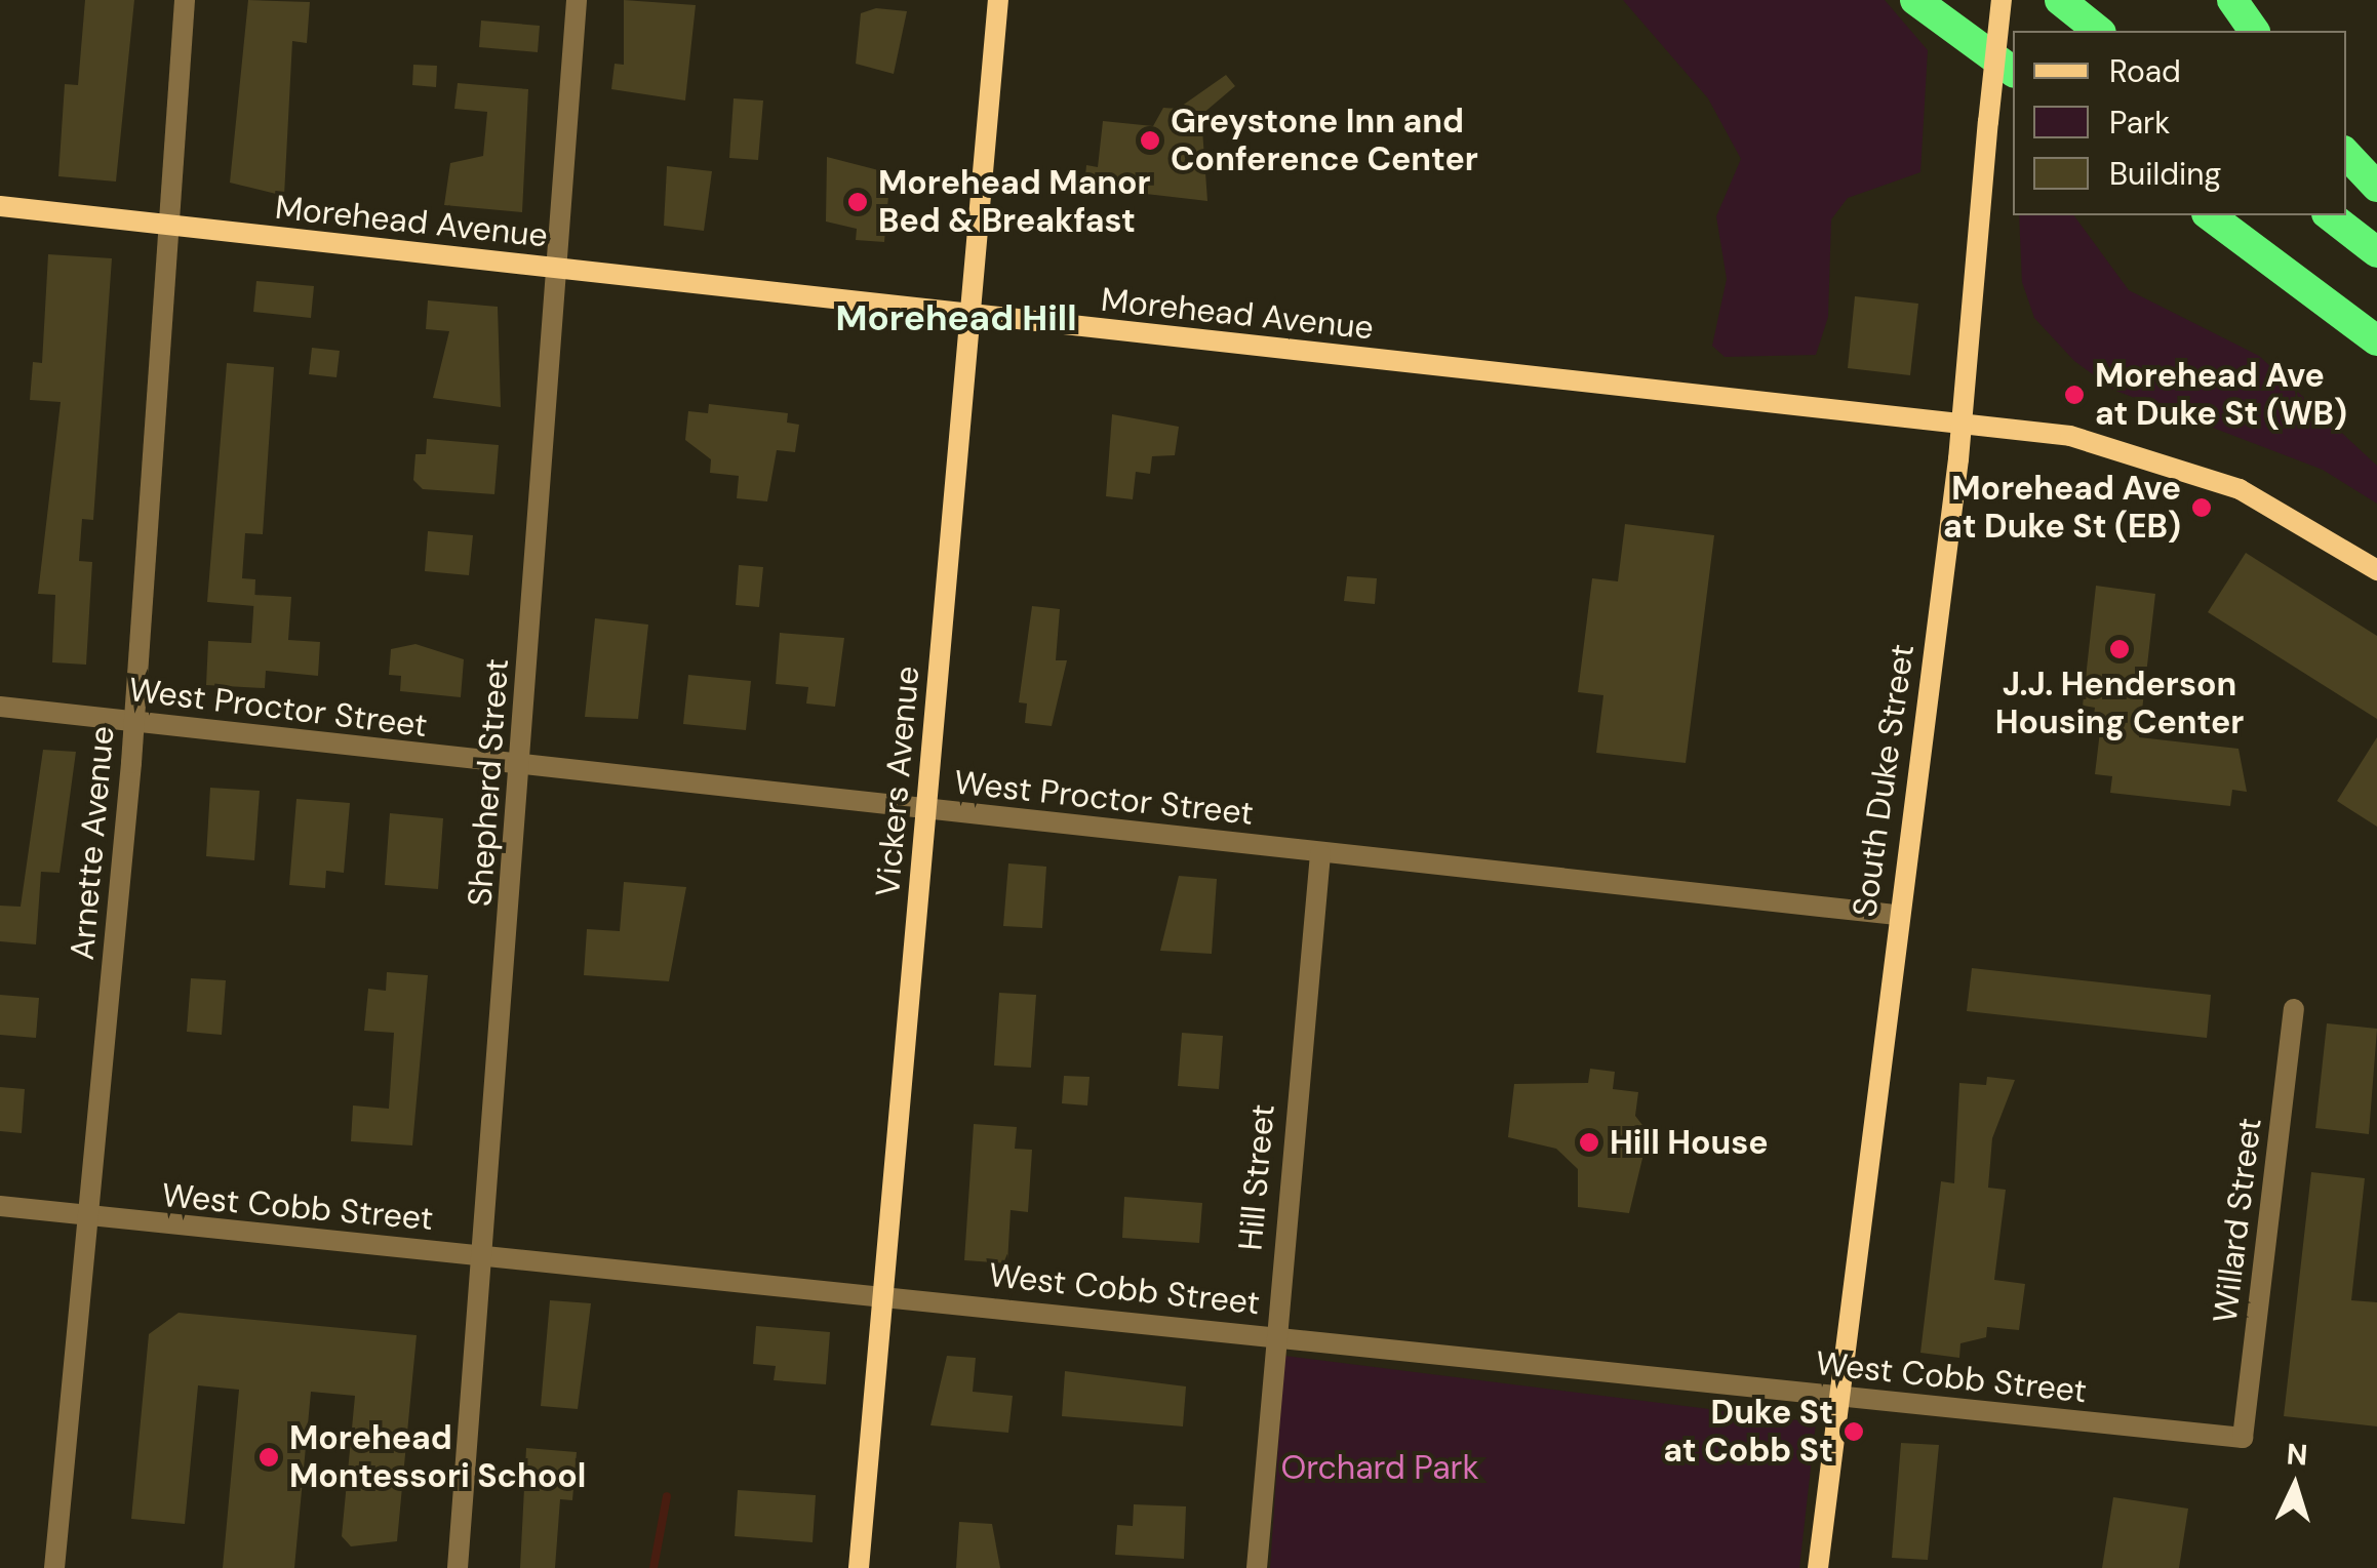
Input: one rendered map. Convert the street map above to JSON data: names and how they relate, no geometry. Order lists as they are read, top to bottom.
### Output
{
  "streets": {
    "main road": ["Morehead Avenue", "South Duke Street", "Vickers Avenue"],
    "street": [
      "West Proctor Street",
      "Shepherd Street",
      "Arnette Avenue",
      "Hill Street",
      "West Cobb Street",
      "Willard Street"
    ]
  },
  "crossings": [
    ["Morehead Avenue", "South Duke Street"],
    ["Morehead Avenue", "Vickers Avenue"],
    ["Morehead Avenue", "Shepherd Street"],
    ["Morehead Avenue", "Arnette Avenue"],
    ["West Proctor Street", "South Duke Street"],
    ["West Proctor Street", "Vickers Avenue"],
    ["West Proctor Street", "Shepherd Street"],
    ["West Proctor Street", "Arnette Avenue"],
    ["West Proctor Street", "Hill Street"],
    ["South Duke Street", "West Cobb Street"],
    ["Vickers Avenue", "West Cobb Street"],
    ["Shepherd Street", "West Cobb Street"],
    ["Arnette Avenue", "West Cobb Street"],
    ["Hill Street", "West Cobb Street"],
    ["West Cobb Street", "Willard Street"]
  ],
  "districts": ["Morehead Hill"],
  "parks": ["Orchard Park"],
  "places": [
    "Greystone Inn and Conference Center",
    "Morehead Manor Bed & Breakfast",
    "Morehead Ave at Duke St (WB)",
    "Morehead Ave at Duke St (EB)",
    "J.J. Henderson Housing Center",
    "Hill House",
    "Duke St at Cobb St",
    "Morehead Montessori School"
  ],
  "legend": ["Road", "Park", "Building"],
  "north": "top"
}
